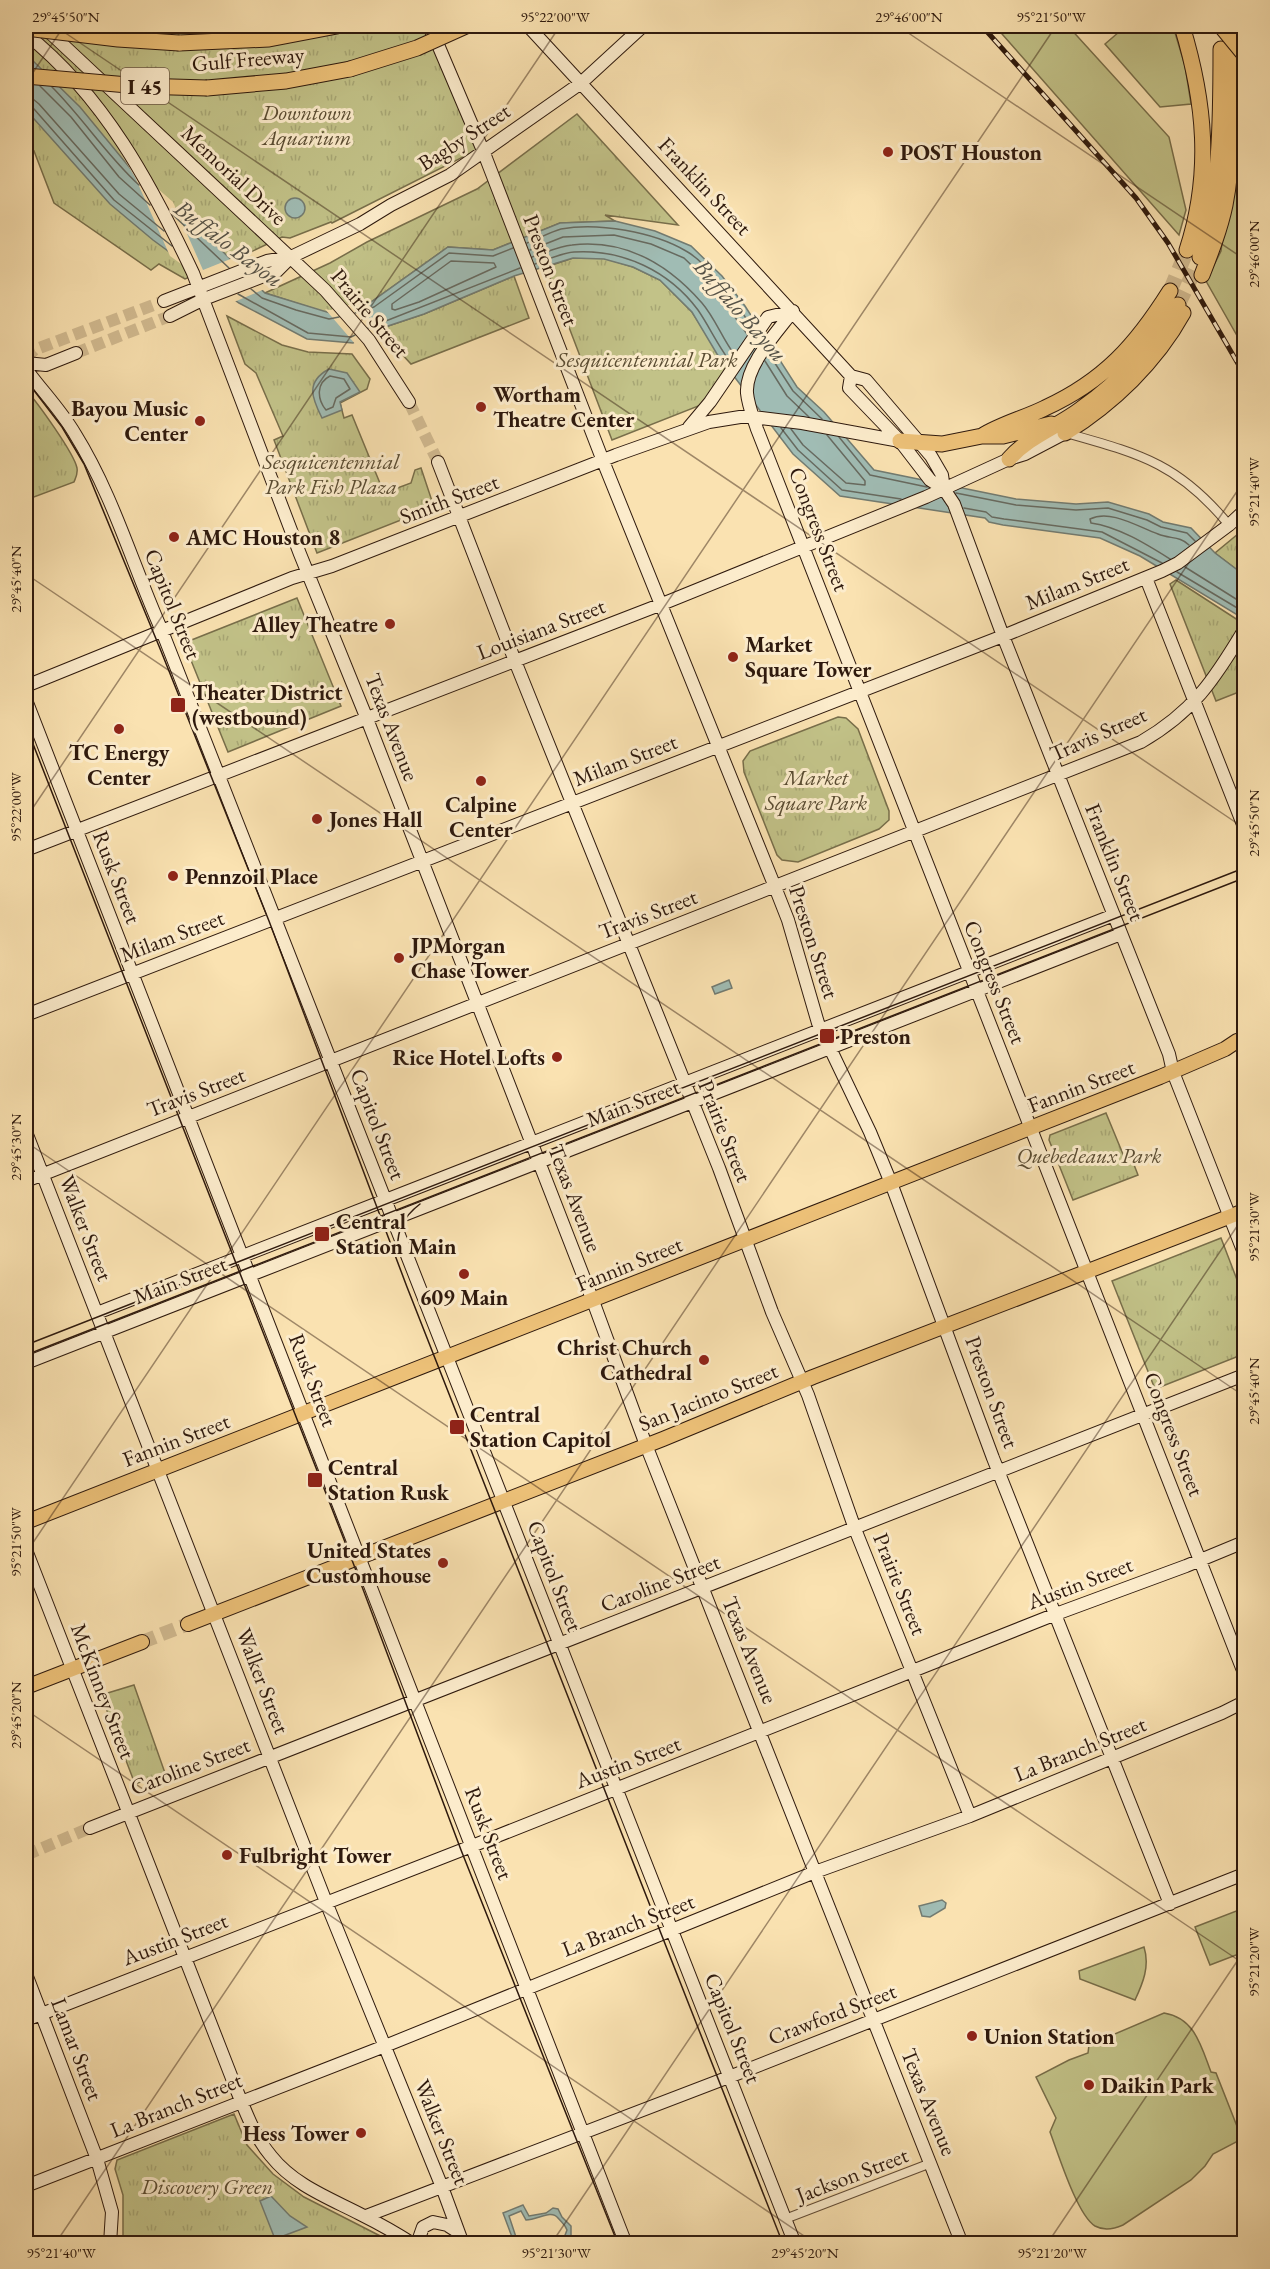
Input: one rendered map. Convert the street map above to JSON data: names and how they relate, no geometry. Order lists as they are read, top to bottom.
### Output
{
  "streets": {
    "highway": ["Gulf Freeway", "I 45"],
    "main road": ["Fannin Street", "San Jacinto Street"],
    "street": [
      "Bagby Street",
      "Memorial Drive",
      "Franklin Street",
      "Preston Street",
      "Prairie Street",
      "Smith Street",
      "Congress Street",
      "Milam Street",
      "Capitol Street",
      "Louisiana Street",
      "Texas Avenue",
      "Travis Street",
      "Rusk Street",
      "Main Street",
      "Walker Street",
      "Caroline Street",
      "Austin Street",
      "McKinney Street",
      "La Branch Street",
      "Crawford Street",
      "Lamar Street",
      "Jackson Street"
    ]
  },
  "crossings": [
    ["Bagby Street", "Memorial Drive"],
    ["Bagby Street", "Franklin Street"],
    ["Bagby Street", "Preston Street"],
    ["Bagby Street", "Prairie Street"],
    ["Bagby Street", "Texas Avenue"],
    ["Memorial Drive", "Prairie Street"],
    ["Franklin Street", "Smith Street"],
    ["Franklin Street", "Congress Street"],
    ["Franklin Street", "Milam Street"],
    ["Franklin Street", "Louisiana Street"],
    ["Franklin Street", "Travis Street"],
    ["Franklin Street", "Fannin Street"],
    ["Franklin Street", "Main Street"],
    ["Franklin Street", "San Jacinto Street"],
    ["Preston Street", "Smith Street"],
    ["Preston Street", "Milam Street"],
    ["Preston Street", "Louisiana Street"],
    ["Preston Street", "Travis Street"],
    ["Preston Street", "Fannin Street"],
    ["Preston Street", "Main Street"],
    ["Preston Street", "San Jacinto Street"],
    ["Preston Street", "Caroline Street"],
    ["Preston Street", "Austin Street"],
    ["Preston Street", "La Branch Street"],
    ["Preston Street", "Crawford Street"],
    ["Prairie Street", "Smith Street"],
    ["Prairie Street", "Milam Street"],
    ["Prairie Street", "Louisiana Street"],
    ["Prairie Street", "Travis Street"],
    ["Prairie Street", "Fannin Street"],
    ["Prairie Street", "Main Street"],
    ["Prairie Street", "San Jacinto Street"],
    ["Prairie Street", "Caroline Street"],
    ["Prairie Street", "Austin Street"],
    ["Prairie Street", "La Branch Street"],
    ["Smith Street", "Congress Street"],
    ["Smith Street", "Capitol Street"],
    ["Smith Street", "Texas Avenue"],
    ["Congress Street", "Milam Street"],
    ["Congress Street", "Louisiana Street"],
    ["Congress Street", "Travis Street"],
    ["Congress Street", "Fannin Street"],
    ["Congress Street", "Main Street"],
    ["Congress Street", "San Jacinto Street"],
    ["Congress Street", "Caroline Street"],
    ["Congress Street", "Austin Street"],
    ["Milam Street", "Capitol Street"],
    ["Milam Street", "Texas Avenue"],
    ["Milam Street", "Rusk Street"],
    ["Capitol Street", "Louisiana Street"],
    ["Capitol Street", "Travis Street"],
    ["Capitol Street", "Fannin Street"],
    ["Capitol Street", "Main Street"],
    ["Capitol Street", "San Jacinto Street"],
    ["Capitol Street", "Caroline Street"],
    ["Capitol Street", "Austin Street"],
    ["Capitol Street", "La Branch Street"],
    ["Capitol Street", "Crawford Street"],
    ["Capitol Street", "Jackson Street"],
    ["Louisiana Street", "Texas Avenue"],
    ["Louisiana Street", "Rusk Street"],
    ["Texas Avenue", "Travis Street"],
    ["Texas Avenue", "Fannin Street"],
    ["Texas Avenue", "Main Street"],
    ["Texas Avenue", "San Jacinto Street"],
    ["Texas Avenue", "Caroline Street"],
    ["Texas Avenue", "Austin Street"],
    ["Texas Avenue", "La Branch Street"],
    ["Texas Avenue", "Crawford Street"],
    ["Texas Avenue", "Jackson Street"],
    ["Travis Street", "Rusk Street"],
    ["Travis Street", "Walker Street"],
    ["Rusk Street", "Fannin Street"],
    ["Rusk Street", "Main Street"],
    ["Rusk Street", "San Jacinto Street"],
    ["Rusk Street", "Caroline Street"],
    ["Rusk Street", "Austin Street"],
    ["Rusk Street", "La Branch Street"],
    ["Rusk Street", "Crawford Street"],
    ["Fannin Street", "Walker Street"],
    ["Main Street", "Walker Street"],
    ["Walker Street", "San Jacinto Street"],
    ["Walker Street", "Caroline Street"],
    ["Walker Street", "Austin Street"],
    ["Walker Street", "La Branch Street"],
    ["Walker Street", "Crawford Street"],
    ["Caroline Street", "McKinney Street"],
    ["Austin Street", "McKinney Street"],
    ["Austin Street", "Lamar Street"],
    ["McKinney Street", "La Branch Street"],
    ["McKinney Street", "Crawford Street"],
    ["La Branch Street", "Lamar Street"]
  ],
  "water": ["Buffalo Bayou"],
  "parks": [
    "Downtown Aquarium",
    "Sesquicentennial Park",
    "Sesquicentennial Park Fish Plaza",
    "Market Square Park",
    "Quebedeaux Park",
    "Discovery Green"
  ],
  "places": {
    "other": [
      "POST Houston",
      "Wortham Theatre Center",
      "Bayou Music Center",
      "AMC Houston 8",
      "Alley Theatre",
      "Market Square Tower",
      "TC Energy Center",
      "Calpine Center",
      "Jones Hall",
      "Pennzoil Place",
      "JPMorgan Chase Tower",
      "Rice Hotel Lofts",
      "609 Main",
      "Christ Church Cathedral",
      "United States Customhouse",
      "Fulbright Tower",
      "Union Station",
      "Daikin Park",
      "Hess Tower"
    ],
    "transit": [
      "Theater District (westbound)",
      "Preston",
      "Central Station Main",
      "Central Station Capitol",
      "Central Station Rusk"
    ]
  },
  "coordinates": [
    "29°45'50\"N",
    "95°22'00\"W",
    "29°46'00\"N",
    "95°21'50\"W",
    "95°21'40\"W",
    "29°45'40\"N",
    "29°45'30\"N",
    "95°21'30\"W",
    "29°45'20\"N",
    "95°21'20\"W"
  ]
}
